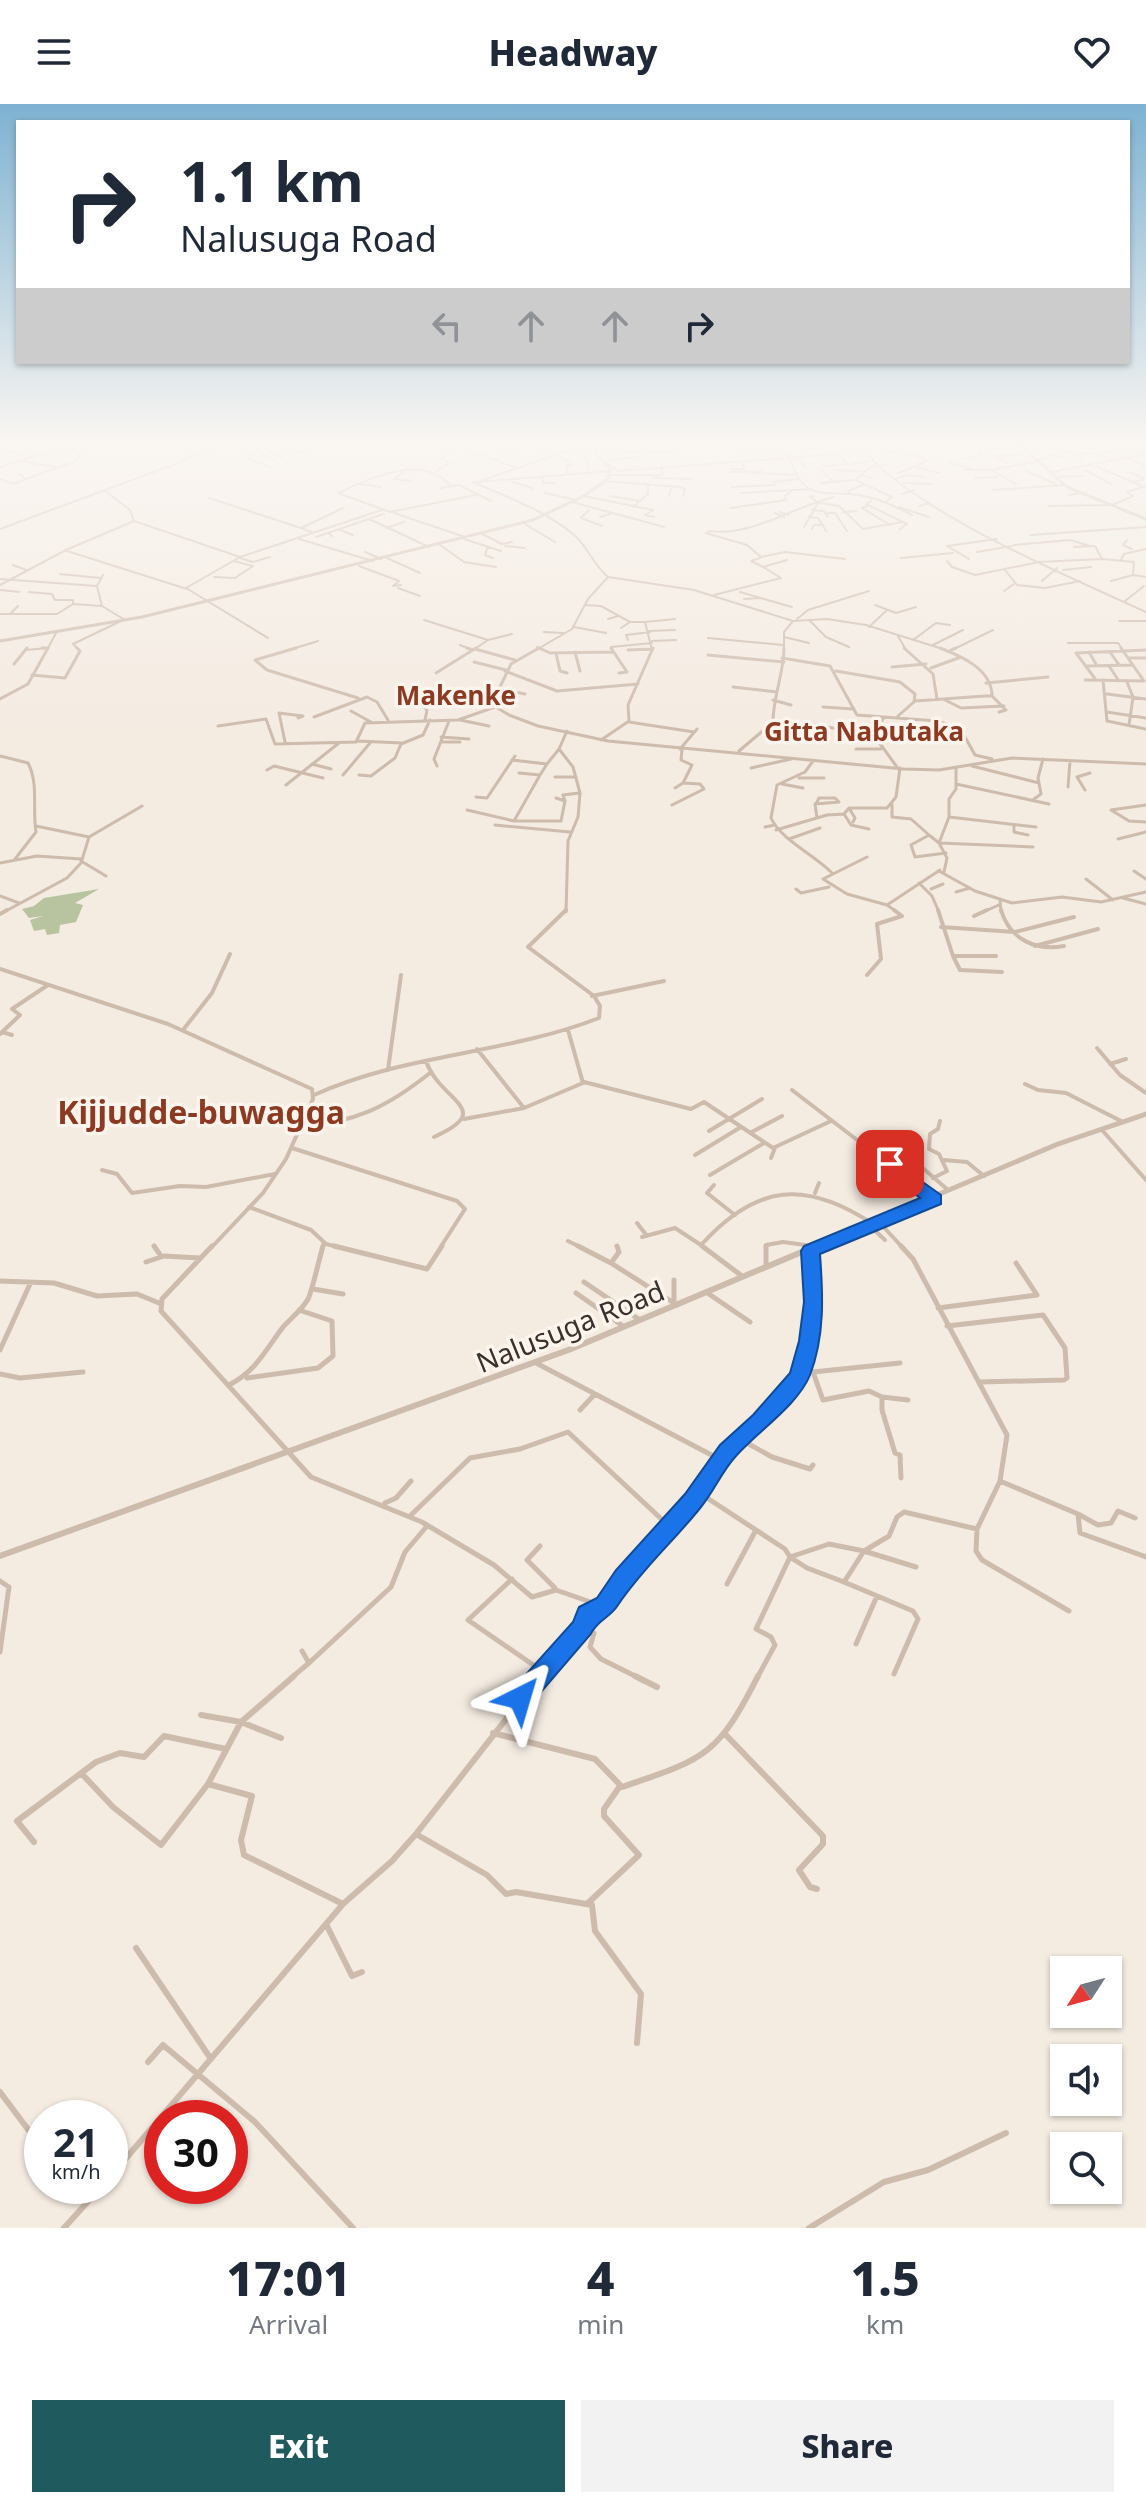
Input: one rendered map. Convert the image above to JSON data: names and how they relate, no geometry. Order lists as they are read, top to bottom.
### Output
{
  "streets": {
    "street": ["Nalusuga Road"]
  },
  "districts": ["Makenke", "Gitta Nabutaka", "Kijjudde-buwagga"],
  "north": "bottom left",
  "page": {
    "header": "Headway",
    "turn": ["1.1 km", "Nalusuga Road"],
    "speed": "21 km/h",
    "limit": "30",
    "eta": [
      "17:01",
      "Arrival",
      "4",
      "min",
      "1.5",
      "km"
    ],
    "buttons": ["Exit", "Share"]
  }
}
